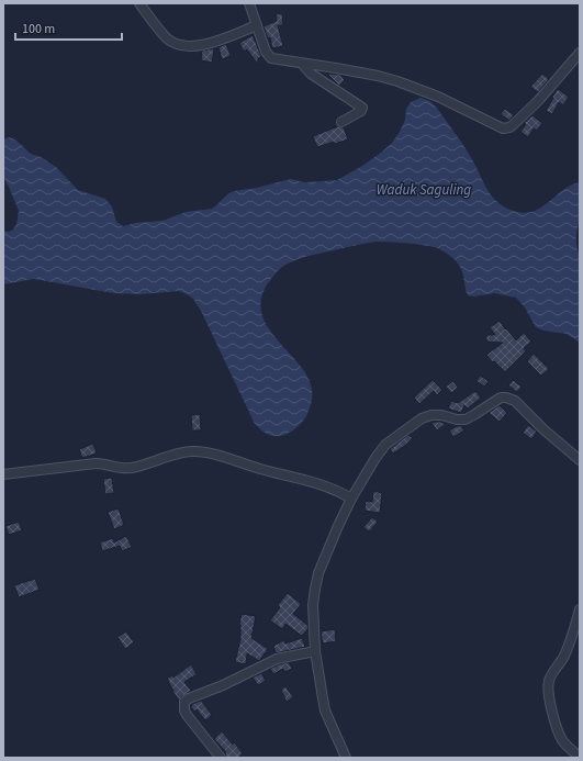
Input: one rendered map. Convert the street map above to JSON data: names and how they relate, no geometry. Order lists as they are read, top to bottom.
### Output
{
  "water": ["Waduk Saguling"],
  "scale_bar": "100 m"
}
